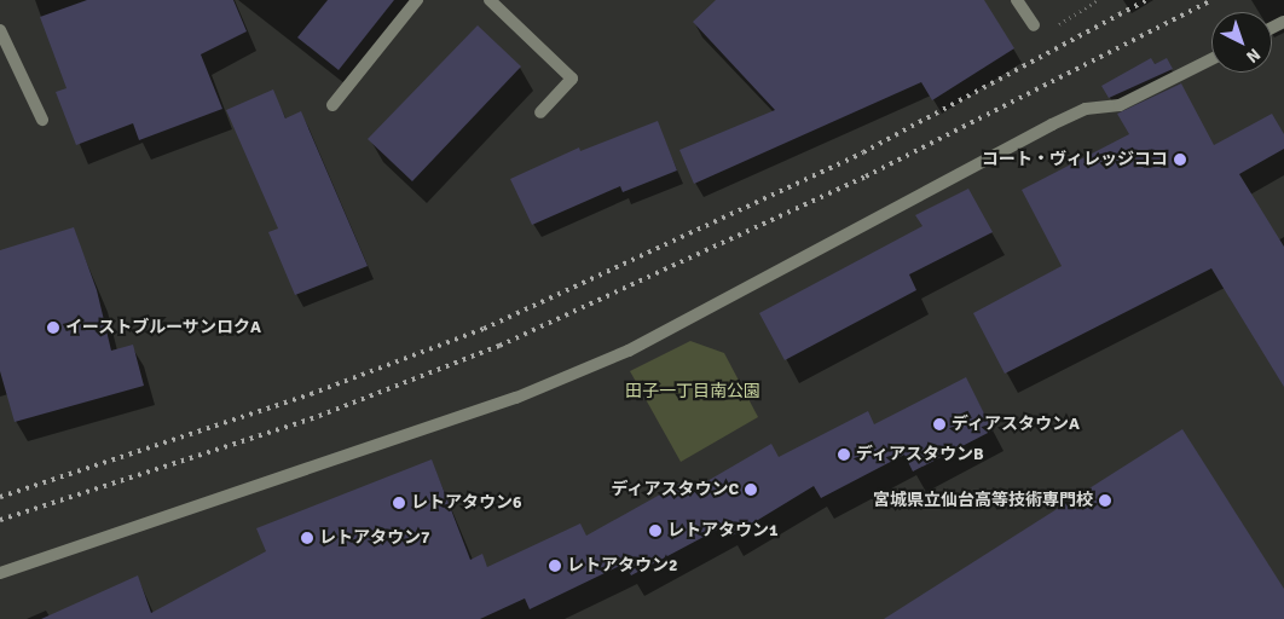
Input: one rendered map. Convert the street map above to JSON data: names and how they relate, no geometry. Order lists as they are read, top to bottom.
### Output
{
  "parks": ["田子一丁目南公園"],
  "places": [
    "コート・ヴィレッジココ",
    "イーストブルーサンロクA",
    "ディアスタウンA",
    "ディアスタウンB",
    "ディアスタウンC",
    "宮城県立仙台高等技術専門校",
    "レトアタウン6",
    "レトアタウン1",
    "レトアタウン7",
    "レトアタウン2"
  ],
  "north": "bottom right"
}
